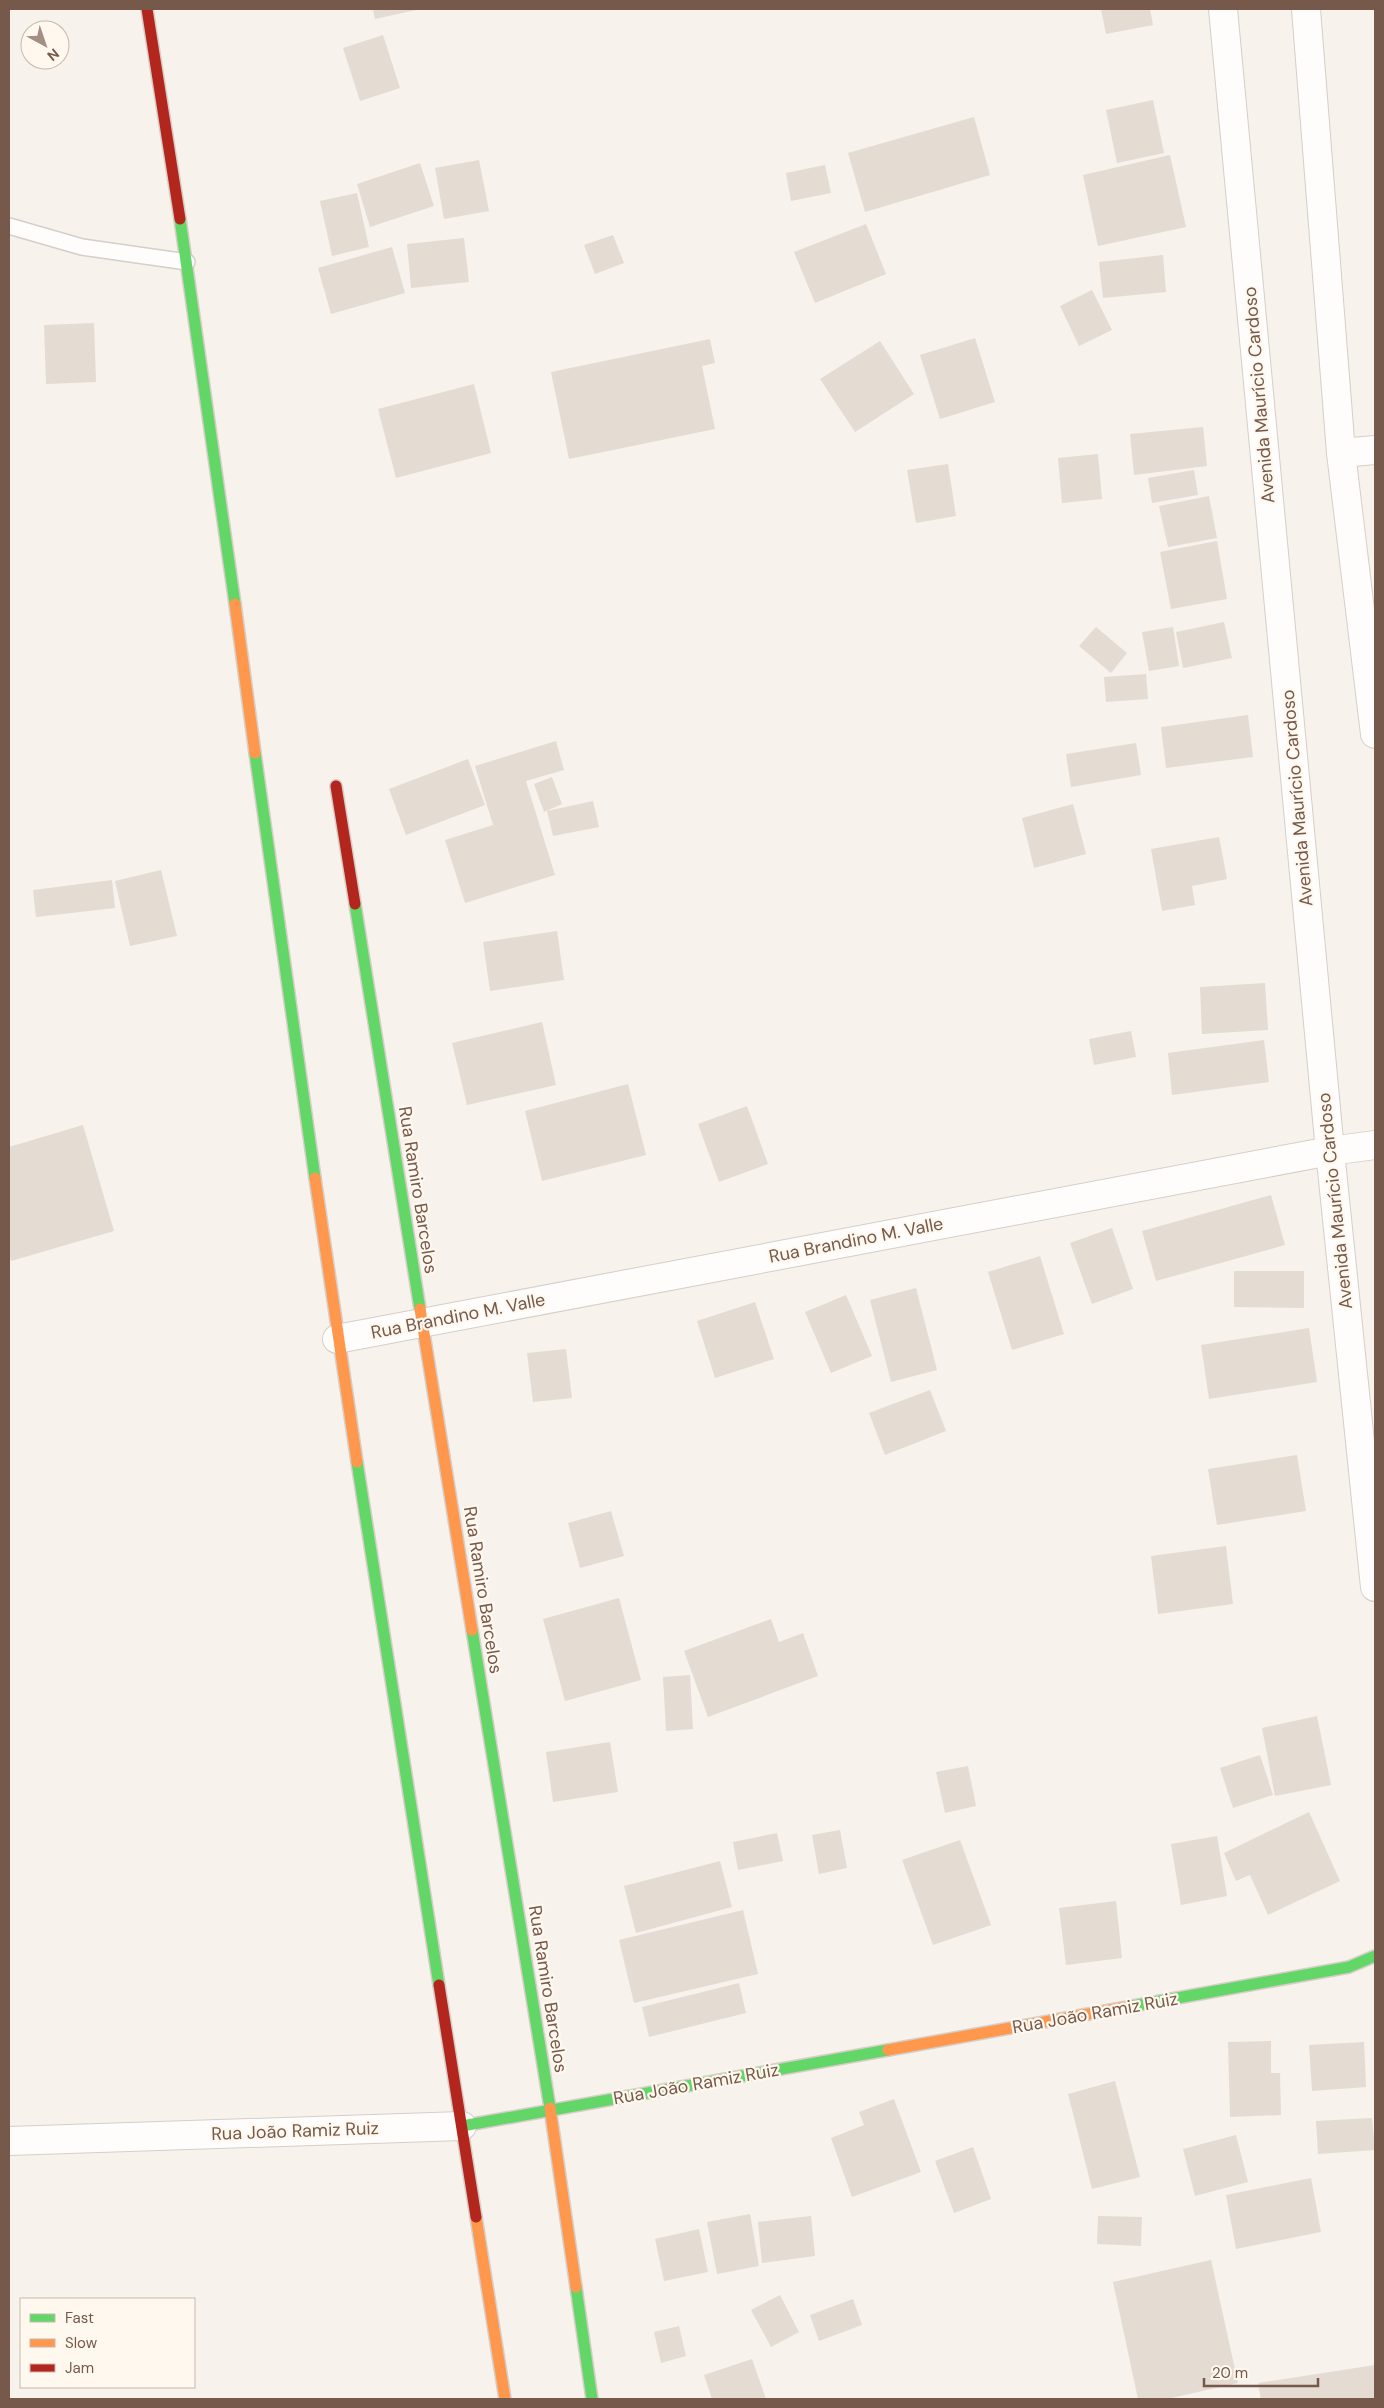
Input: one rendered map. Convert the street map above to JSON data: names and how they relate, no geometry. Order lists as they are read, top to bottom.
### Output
{
  "streets": {
    "street": [
      "Avenida Maurício Cardoso",
      "Rua Ramiro Barcelos",
      "Rua Brandino M. Valle",
      "Rua João Ramiz Ruiz"
    ]
  },
  "crossings": [
    ["Avenida Maurício Cardoso", "Rua Brandino M. Valle"],
    ["Rua Ramiro Barcelos", "Rua Brandino M. Valle"],
    ["Rua Ramiro Barcelos", "Rua João Ramiz Ruiz"]
  ],
  "legend": ["Fast", "Slow", "Jam"],
  "scale_bar": "20 m",
  "north": "bottom right"
}
